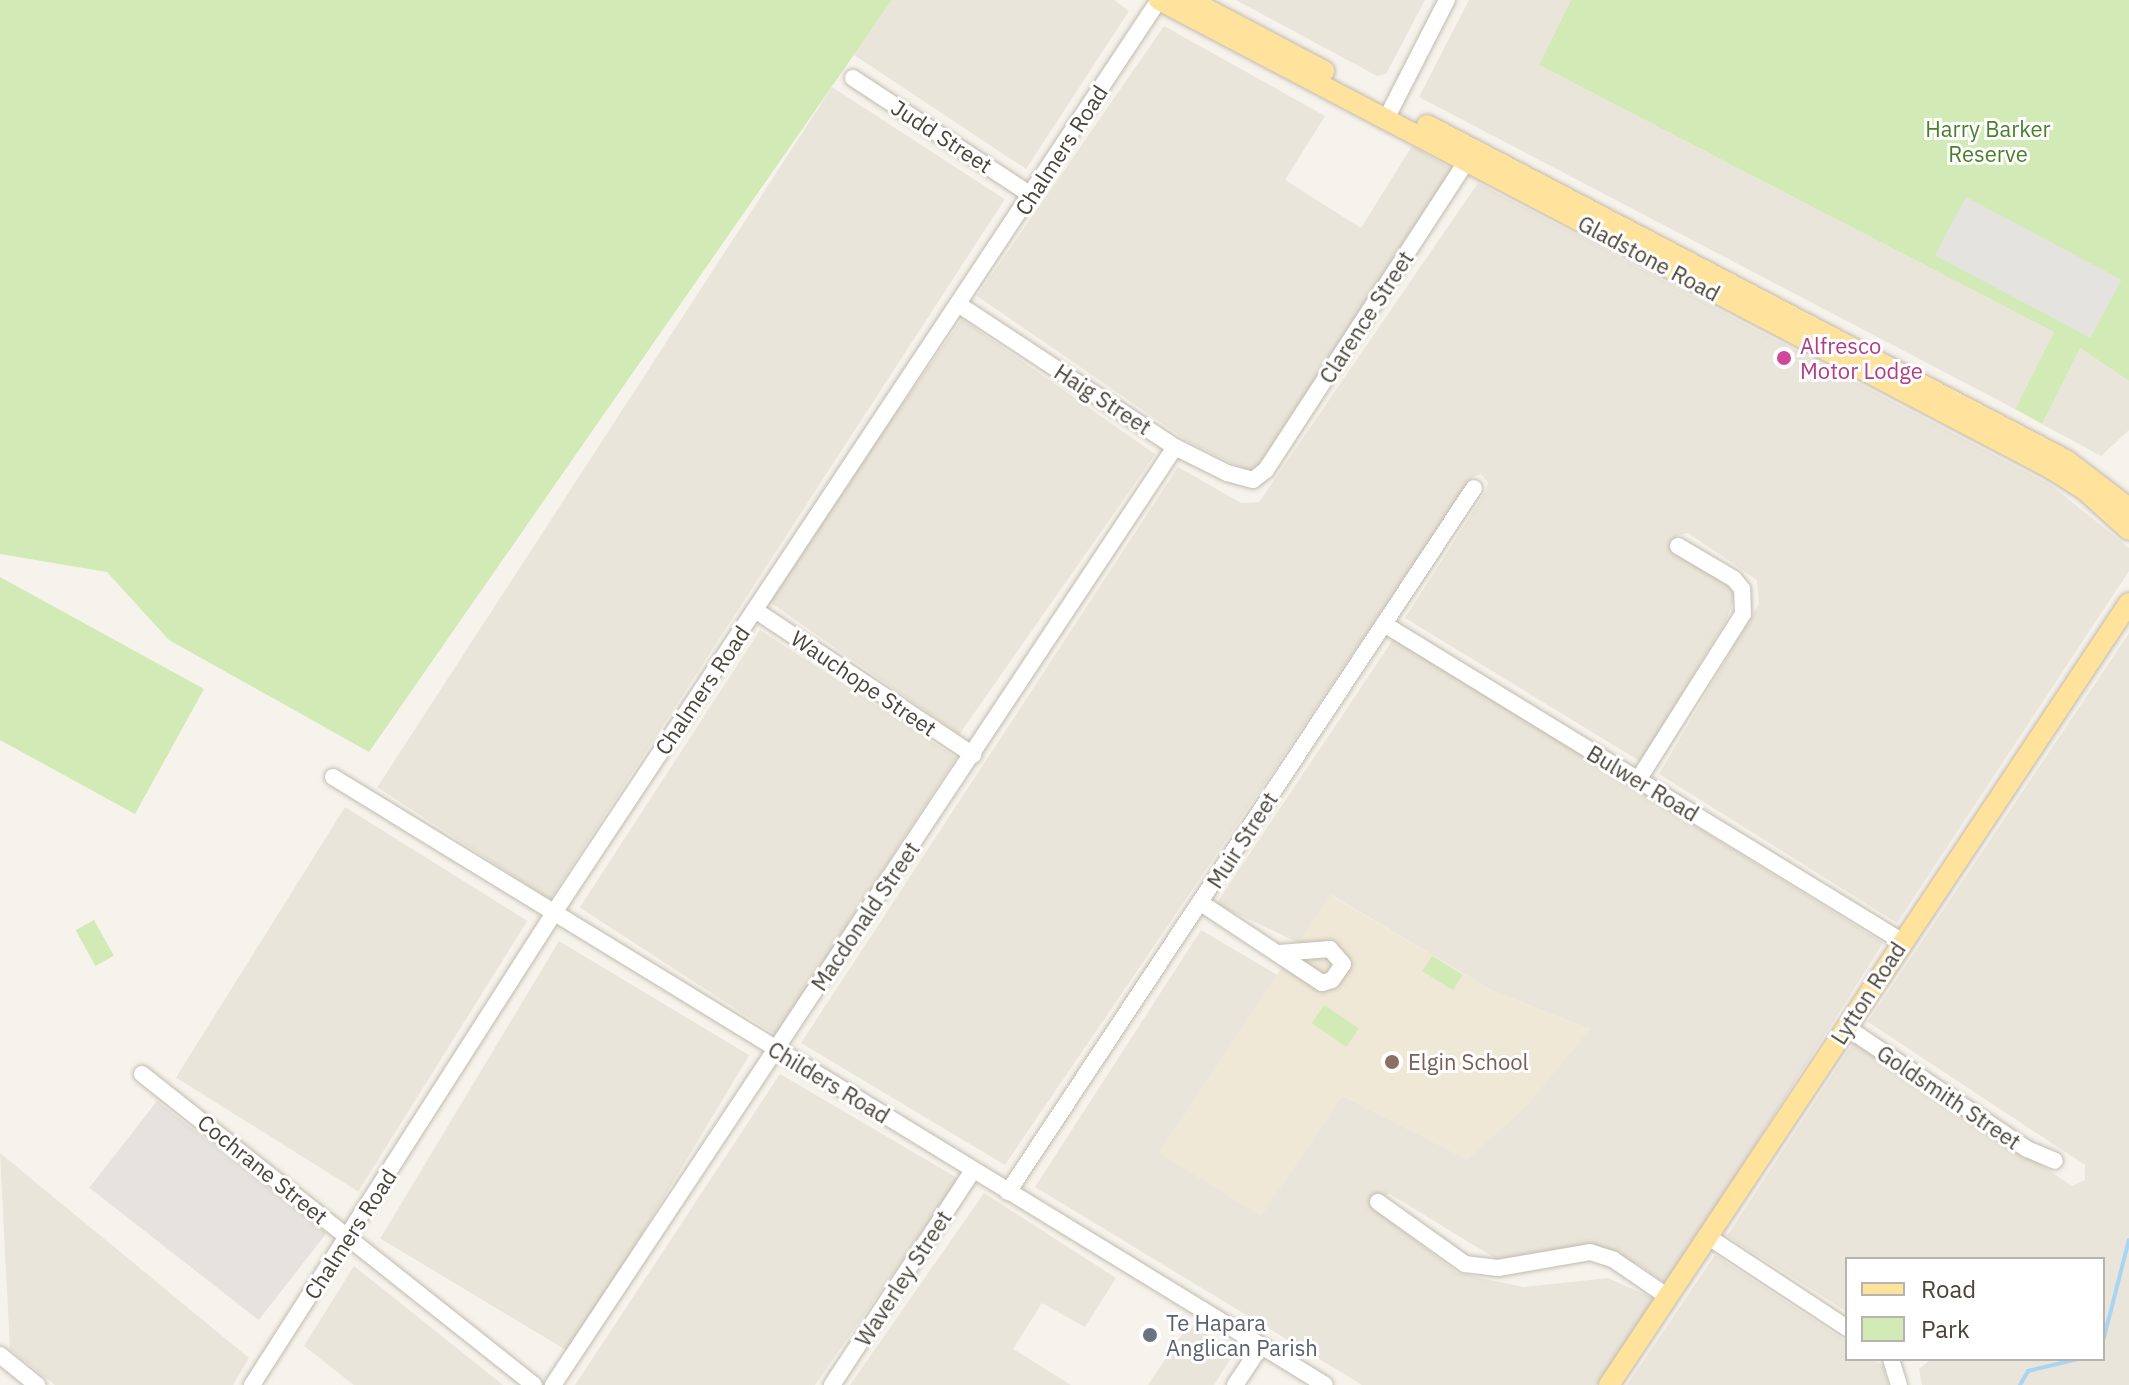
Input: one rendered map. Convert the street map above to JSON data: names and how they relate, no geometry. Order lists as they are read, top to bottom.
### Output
{
  "streets": {
    "main road": ["Gladstone Road", "Lytton Road"],
    "street": [
      "Judd Street",
      "Chalmers Road",
      "Clarence Street",
      "Haig Street",
      "Wauchope Street",
      "Bulwer Road",
      "Muir Street",
      "Macdonald Street",
      "Childers Road",
      "Goldsmith Street",
      "Cochrane Street",
      "Waverley Street"
    ]
  },
  "crossings": [
    ["Judd Street", "Chalmers Road"],
    ["Chalmers Road", "Gladstone Road"],
    ["Chalmers Road", "Haig Street"],
    ["Chalmers Road", "Wauchope Street"],
    ["Chalmers Road", "Childers Road"],
    ["Chalmers Road", "Cochrane Street"],
    ["Gladstone Road", "Clarence Street"],
    ["Clarence Street", "Haig Street"],
    ["Haig Street", "Macdonald Street"],
    ["Wauchope Street", "Macdonald Street"],
    ["Bulwer Road", "Muir Street"],
    ["Bulwer Road", "Lytton Road"],
    ["Muir Street", "Childers Road"],
    ["Macdonald Street", "Childers Road"],
    ["Lytton Road", "Goldsmith Street"],
    ["Childers Road", "Waverley Street"]
  ],
  "parks": ["Harry Barker Reserve"],
  "places": ["Alfresco Motor Lodge", "Elgin School", "Te Hapara Anglican Parish"],
  "legend": ["Road", "Park"]
}
